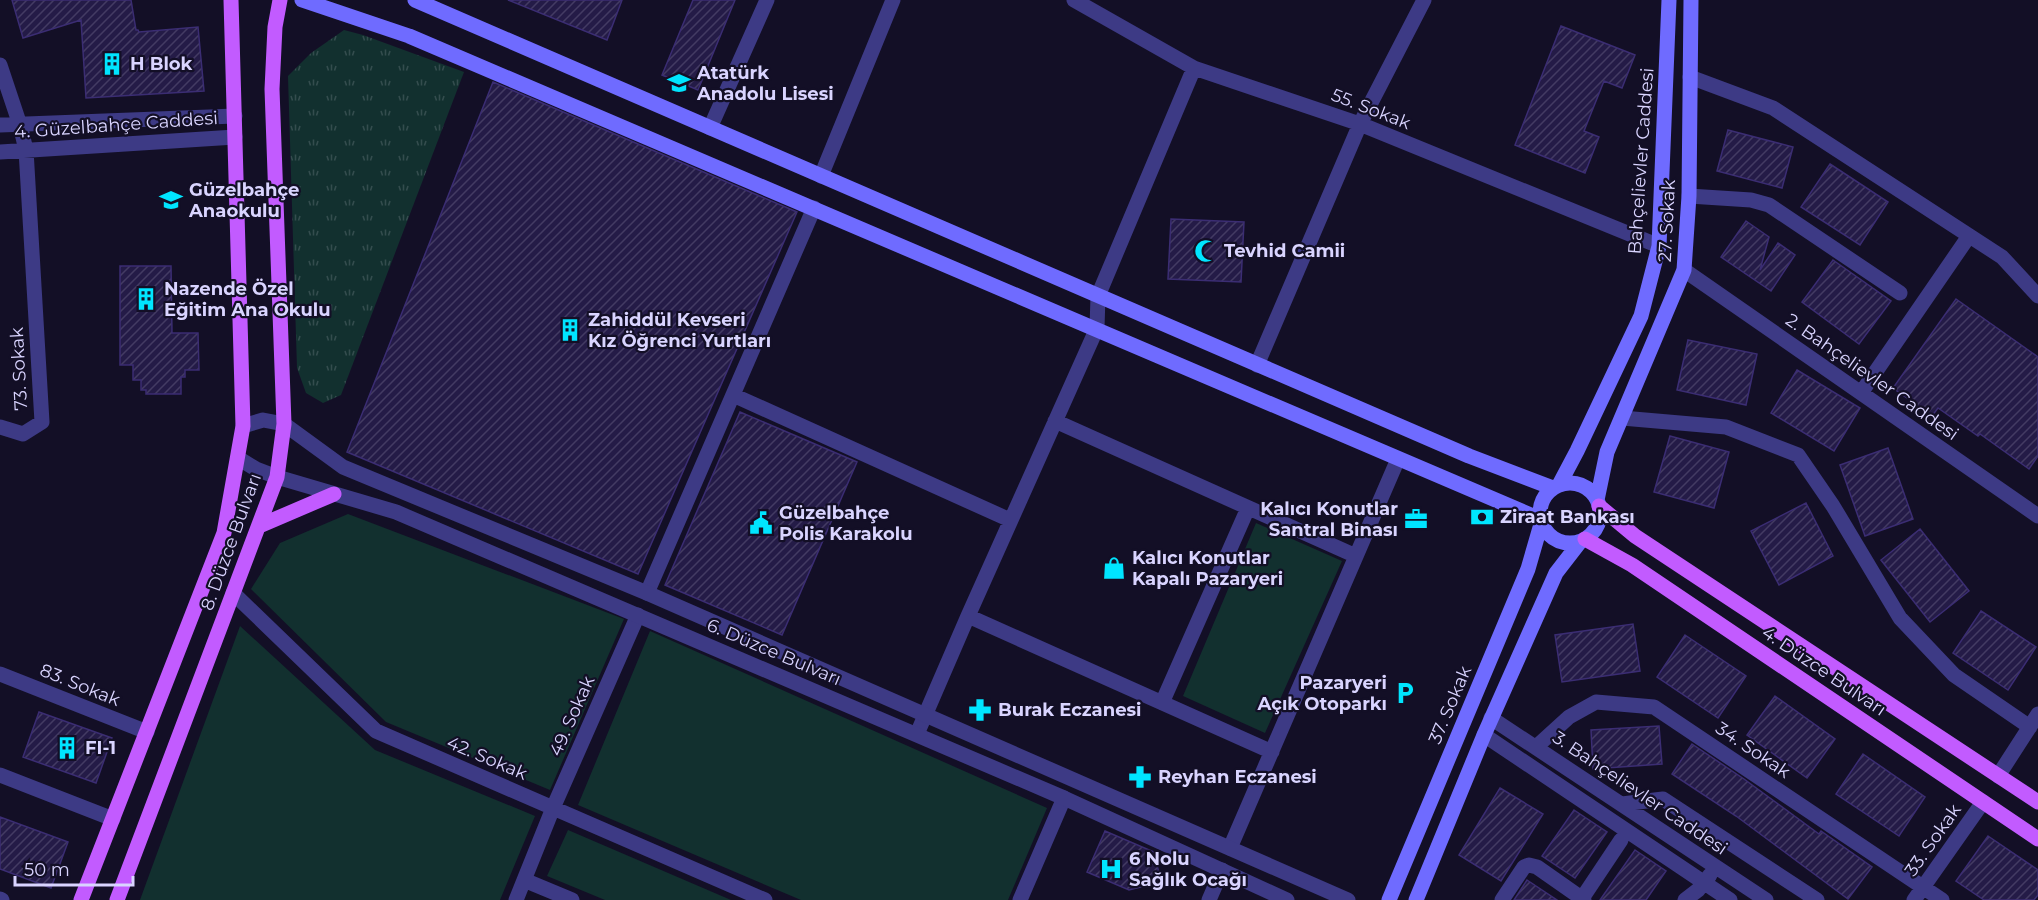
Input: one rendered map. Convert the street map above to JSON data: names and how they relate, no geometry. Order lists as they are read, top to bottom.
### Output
{
  "streets": {
    "main road": [
      "Bahçelievler Caddesi",
      "27. Sokak",
      "8. Düzce Bulvarı",
      "4. Düzce Bulvarı",
      "37. Sokak"
    ],
    "street": [
      "55. Sokak",
      "4. Güzelbahçe Caddesi",
      "73. Sokak",
      "2. Bahçelievler Caddesi",
      "6. Düzce Bulvarı",
      "83. Sokak",
      "49. Sokak",
      "34. Sokak",
      "42. Sokak",
      "3. Bahçelievler Caddesi",
      "33. Sokak"
    ]
  },
  "crossings": [
    ["55. Sokak", "Bahçelievler Caddesi"],
    ["4. Güzelbahçe Caddesi", "73. Sokak"],
    ["4. Güzelbahçe Caddesi", "8. Düzce Bulvarı"],
    ["Bahçelievler Caddesi", "27. Sokak"],
    ["Bahçelievler Caddesi", "4. Düzce Bulvarı"],
    ["Bahçelievler Caddesi", "37. Sokak"],
    ["27. Sokak", "2. Bahçelievler Caddesi"],
    ["27. Sokak", "4. Düzce Bulvarı"],
    ["27. Sokak", "37. Sokak"],
    ["8. Düzce Bulvarı", "6. Düzce Bulvarı"],
    ["8. Düzce Bulvarı", "83. Sokak"],
    ["8. Düzce Bulvarı", "42. Sokak"],
    ["6. Düzce Bulvarı", "49. Sokak"],
    ["4. Düzce Bulvarı", "37. Sokak"],
    ["4. Düzce Bulvarı", "33. Sokak"],
    ["49. Sokak", "42. Sokak"],
    ["34. Sokak", "3. Bahçelievler Caddesi"],
    ["34. Sokak", "33. Sokak"]
  ],
  "places": {
    "building": [
      "H Blok",
      "Nazende Özel Eğitim Ana Okulu",
      "Zahiddül Kevseri Kız Öğrenci Yurtları",
      "FI-1"
    ],
    "school or university": ["Atatürk Anadolu Lisesi", "Güzelbahçe Anaokulu"],
    "mosque": ["Tevhid Camii"],
    "bank": ["Ziraat Bankası"],
    "office": ["Kalıcı Konutlar Santral Binası"],
    "public building": ["Güzelbahçe Polis Karakolu"],
    "shop": ["Kalıcı Konutlar Kapalı Pazaryeri"],
    "parking": ["Pazaryeri Açık Otoparkı"],
    "pharmacy": ["Burak Eczanesi", "Reyhan Eczanesi"],
    "hospital": ["6 Nolu Sağlık Ocağı"]
  },
  "scale_bar": "50 m"
}
